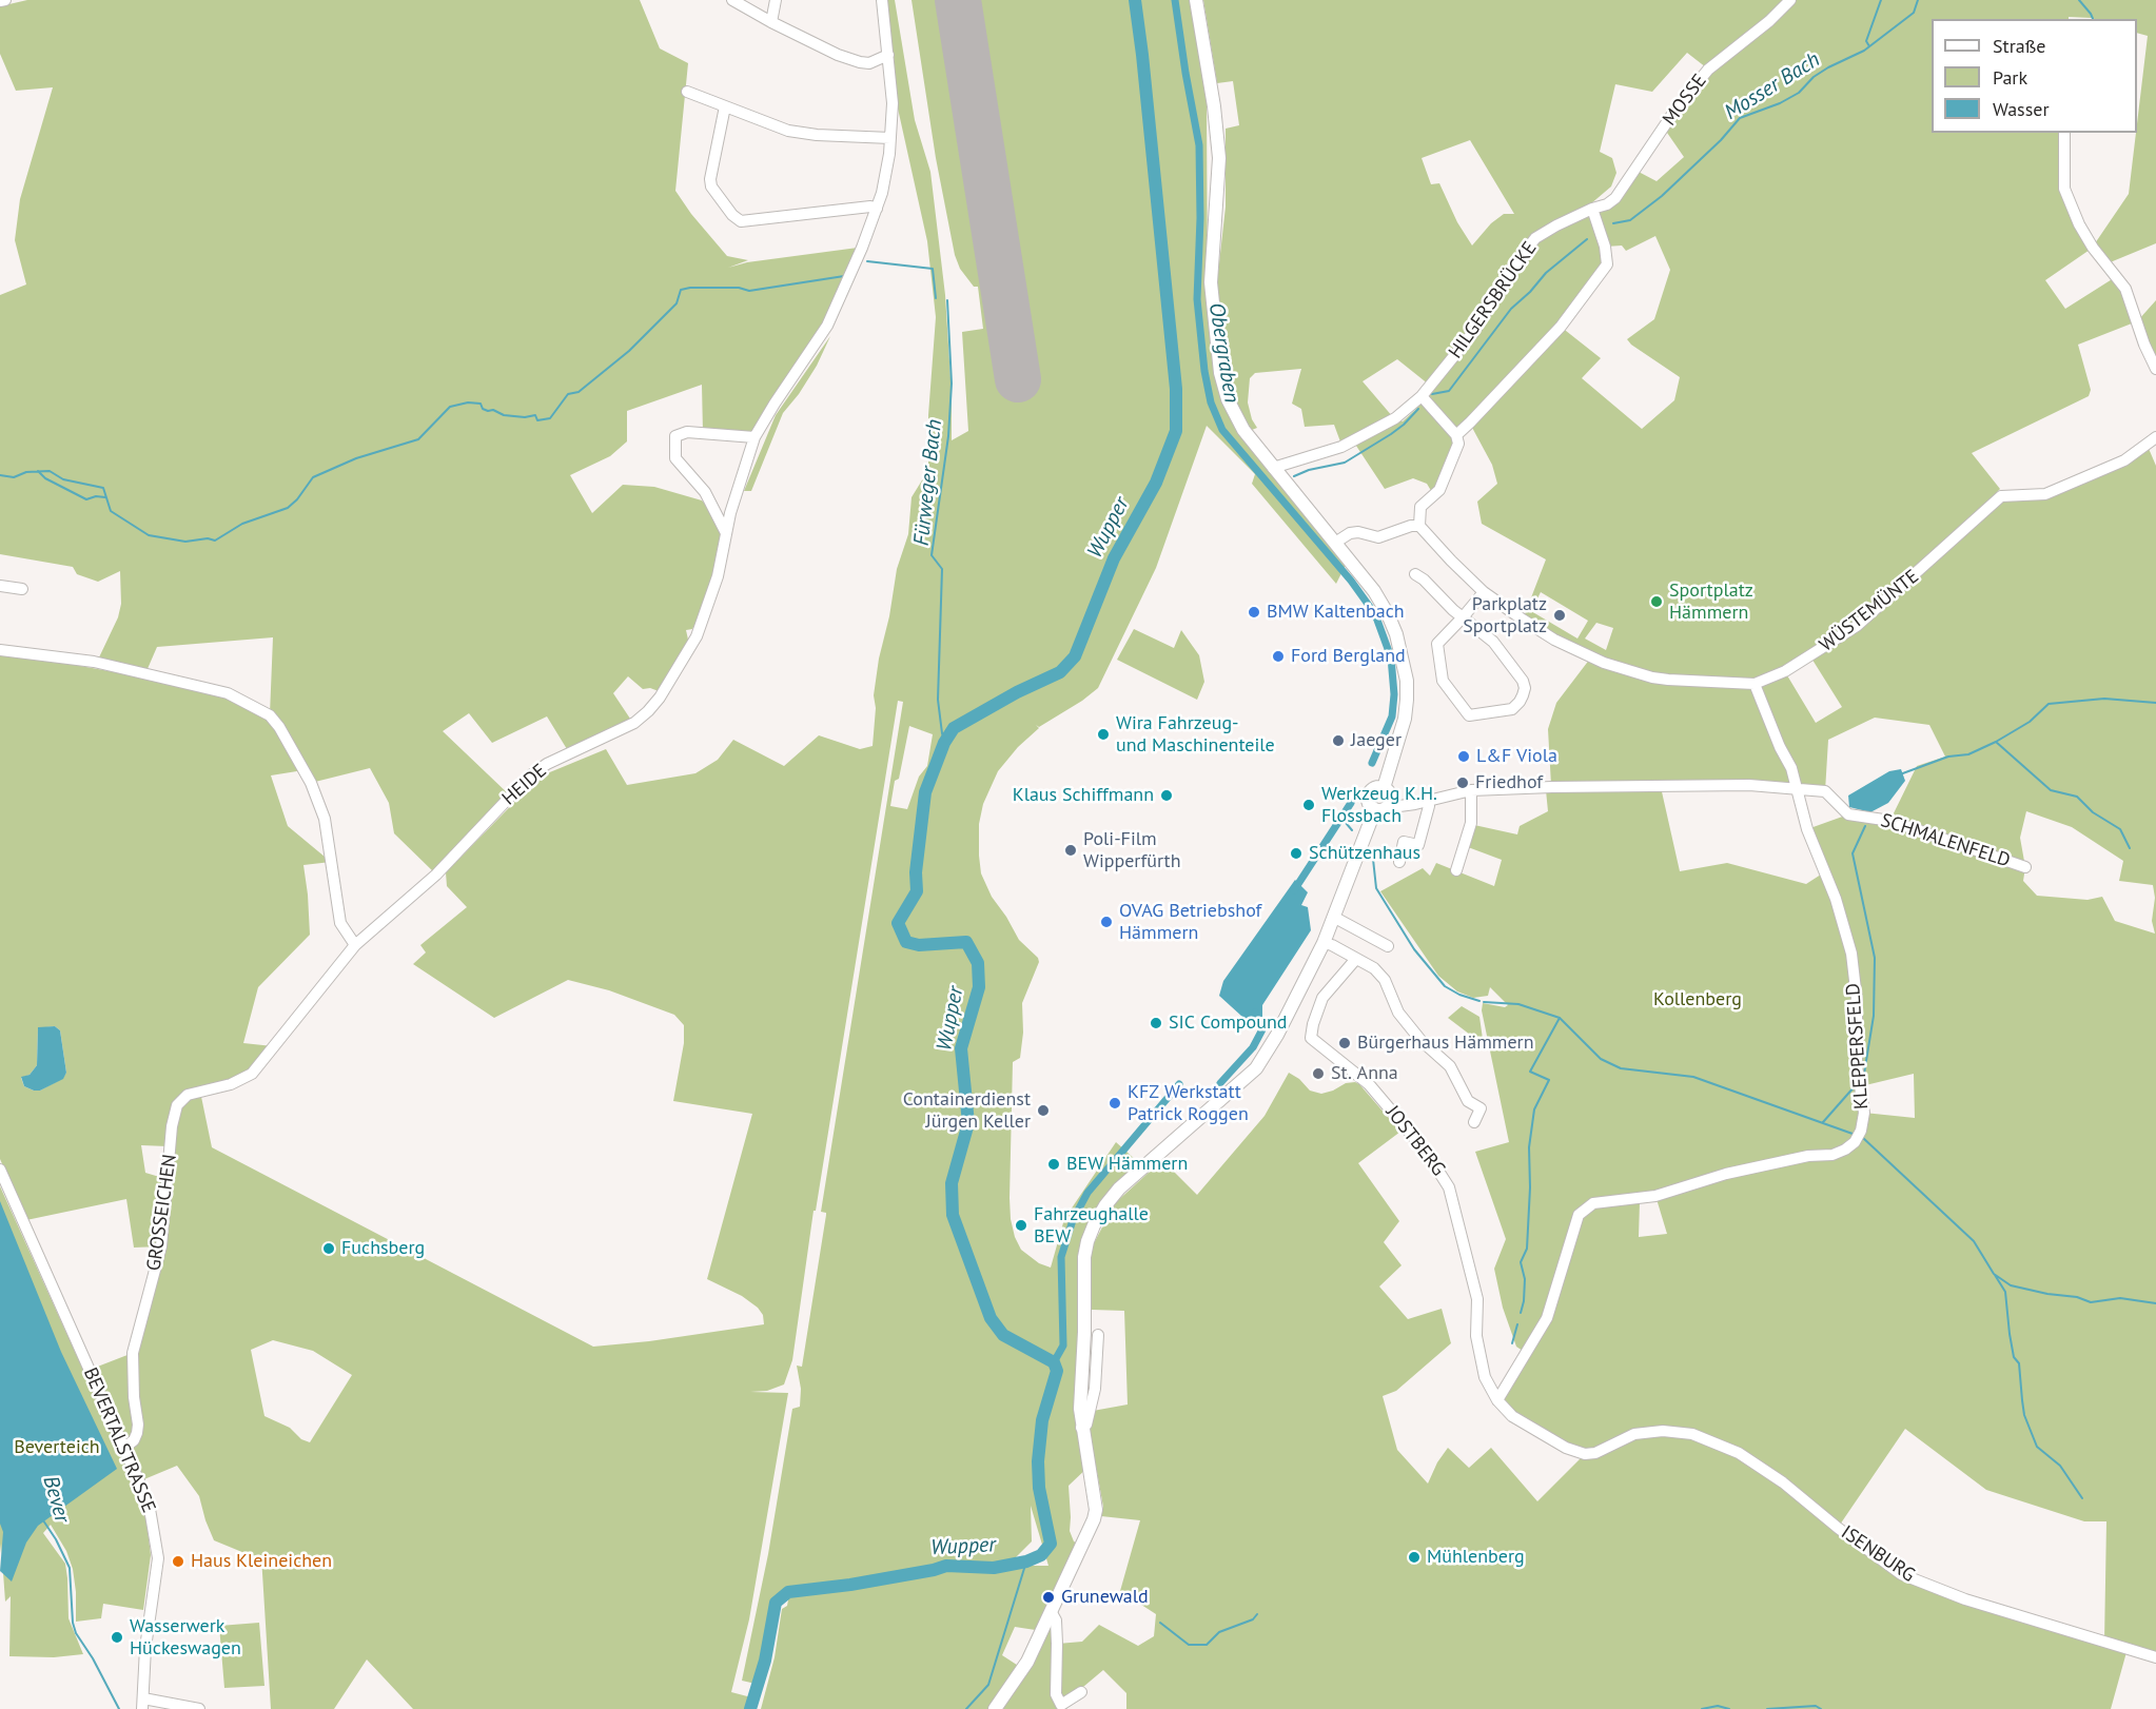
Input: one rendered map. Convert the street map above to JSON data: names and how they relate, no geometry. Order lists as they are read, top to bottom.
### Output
{
  "streets": {
    "street": [
      "MOSSE",
      "HILGERSBRÜCKE",
      "WÜSTEMÜNTE",
      "HEIDE",
      "SCHMALENFELD",
      "KLEPPERSFELD",
      "JOSTBERG",
      "GROSSEICHEN",
      "BEVERTALSTRASSE",
      "ISENBURG"
    ]
  },
  "crossings": [
    ["MOSSE", "HILGERSBRÜCKE"],
    ["WÜSTEMÜNTE", "KLEPPERSFELD"],
    ["HEIDE", "GROSSEICHEN"],
    ["SCHMALENFELD", "KLEPPERSFELD"],
    ["KLEPPERSFELD", "JOSTBERG"],
    ["JOSTBERG", "ISENBURG"],
    ["GROSSEICHEN", "BEVERTALSTRASSE"]
  ],
  "water": [
    "Mosser Bach",
    "Obergraben",
    "Fürweger Bach",
    "Wupper",
    "Bever"
  ],
  "parks": ["Kollenberg", "Beverteich"],
  "places": [
    "Sportplatz Hämmern",
    "BMW Kaltenbach",
    "Parkplatz Sportplatz",
    "Ford Bergland",
    "Wira Fahrzeug- und Maschinenteile",
    "Jaeger",
    "L&F Viola",
    "Friedhof",
    "Klaus Schiffmann",
    "Werkzeug K.H. Flossbach",
    "Poli-Film Wipperfürth",
    "Schützenhaus",
    "OVAG Betriebshof Hämmern",
    "SIC Compound",
    "Bürgerhaus Hämmern",
    "St. Anna",
    "KFZ Werkstatt Patrick Roggen",
    "Containerdienst Jürgen Keller",
    "BEW Hämmern",
    "Fahrzeughalle BEW",
    "Fuchsberg",
    "Mühlenberg",
    "Haus Kleineichen",
    "Grunewald",
    "Wasserwerk Hückeswagen"
  ],
  "legend": ["Straße", "Park", "Wasser"]
}
